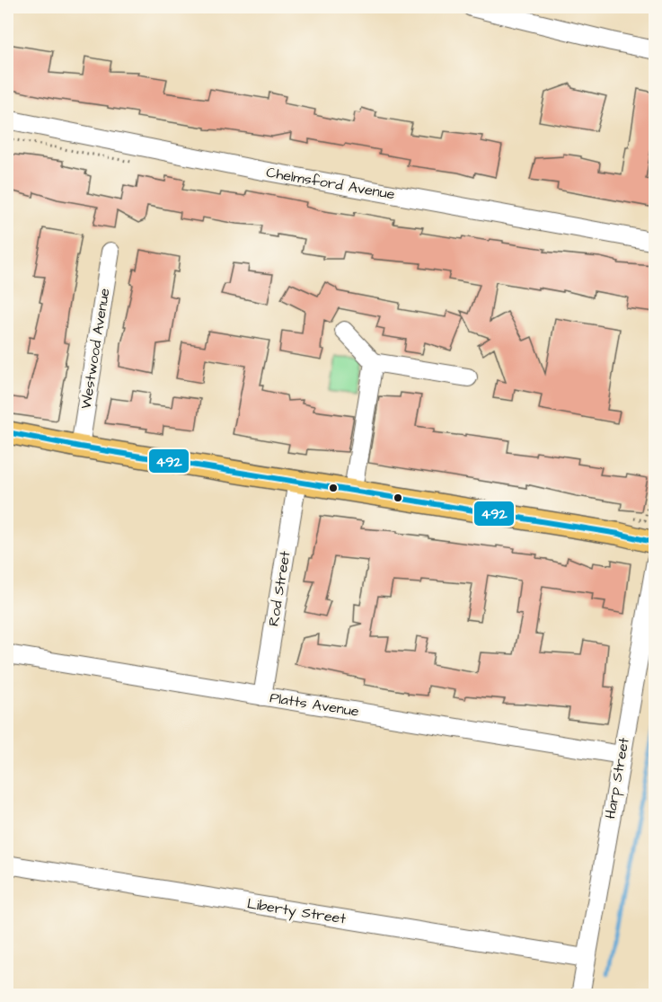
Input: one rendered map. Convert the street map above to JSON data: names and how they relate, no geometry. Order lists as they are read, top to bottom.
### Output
{
  "streets": {
    "street": [
      "Chelmsford Avenue",
      "Westwood Avenue",
      "Rod Street",
      "Platts Avenue",
      "Harp Street",
      "Liberty Street"
    ]
  },
  "crossings": [
    ["Rod Street", "Platts Avenue"],
    ["Platts Avenue", "Harp Street"],
    ["Harp Street", "Liberty Street"]
  ],
  "lines": ["transit line 492"]
}
